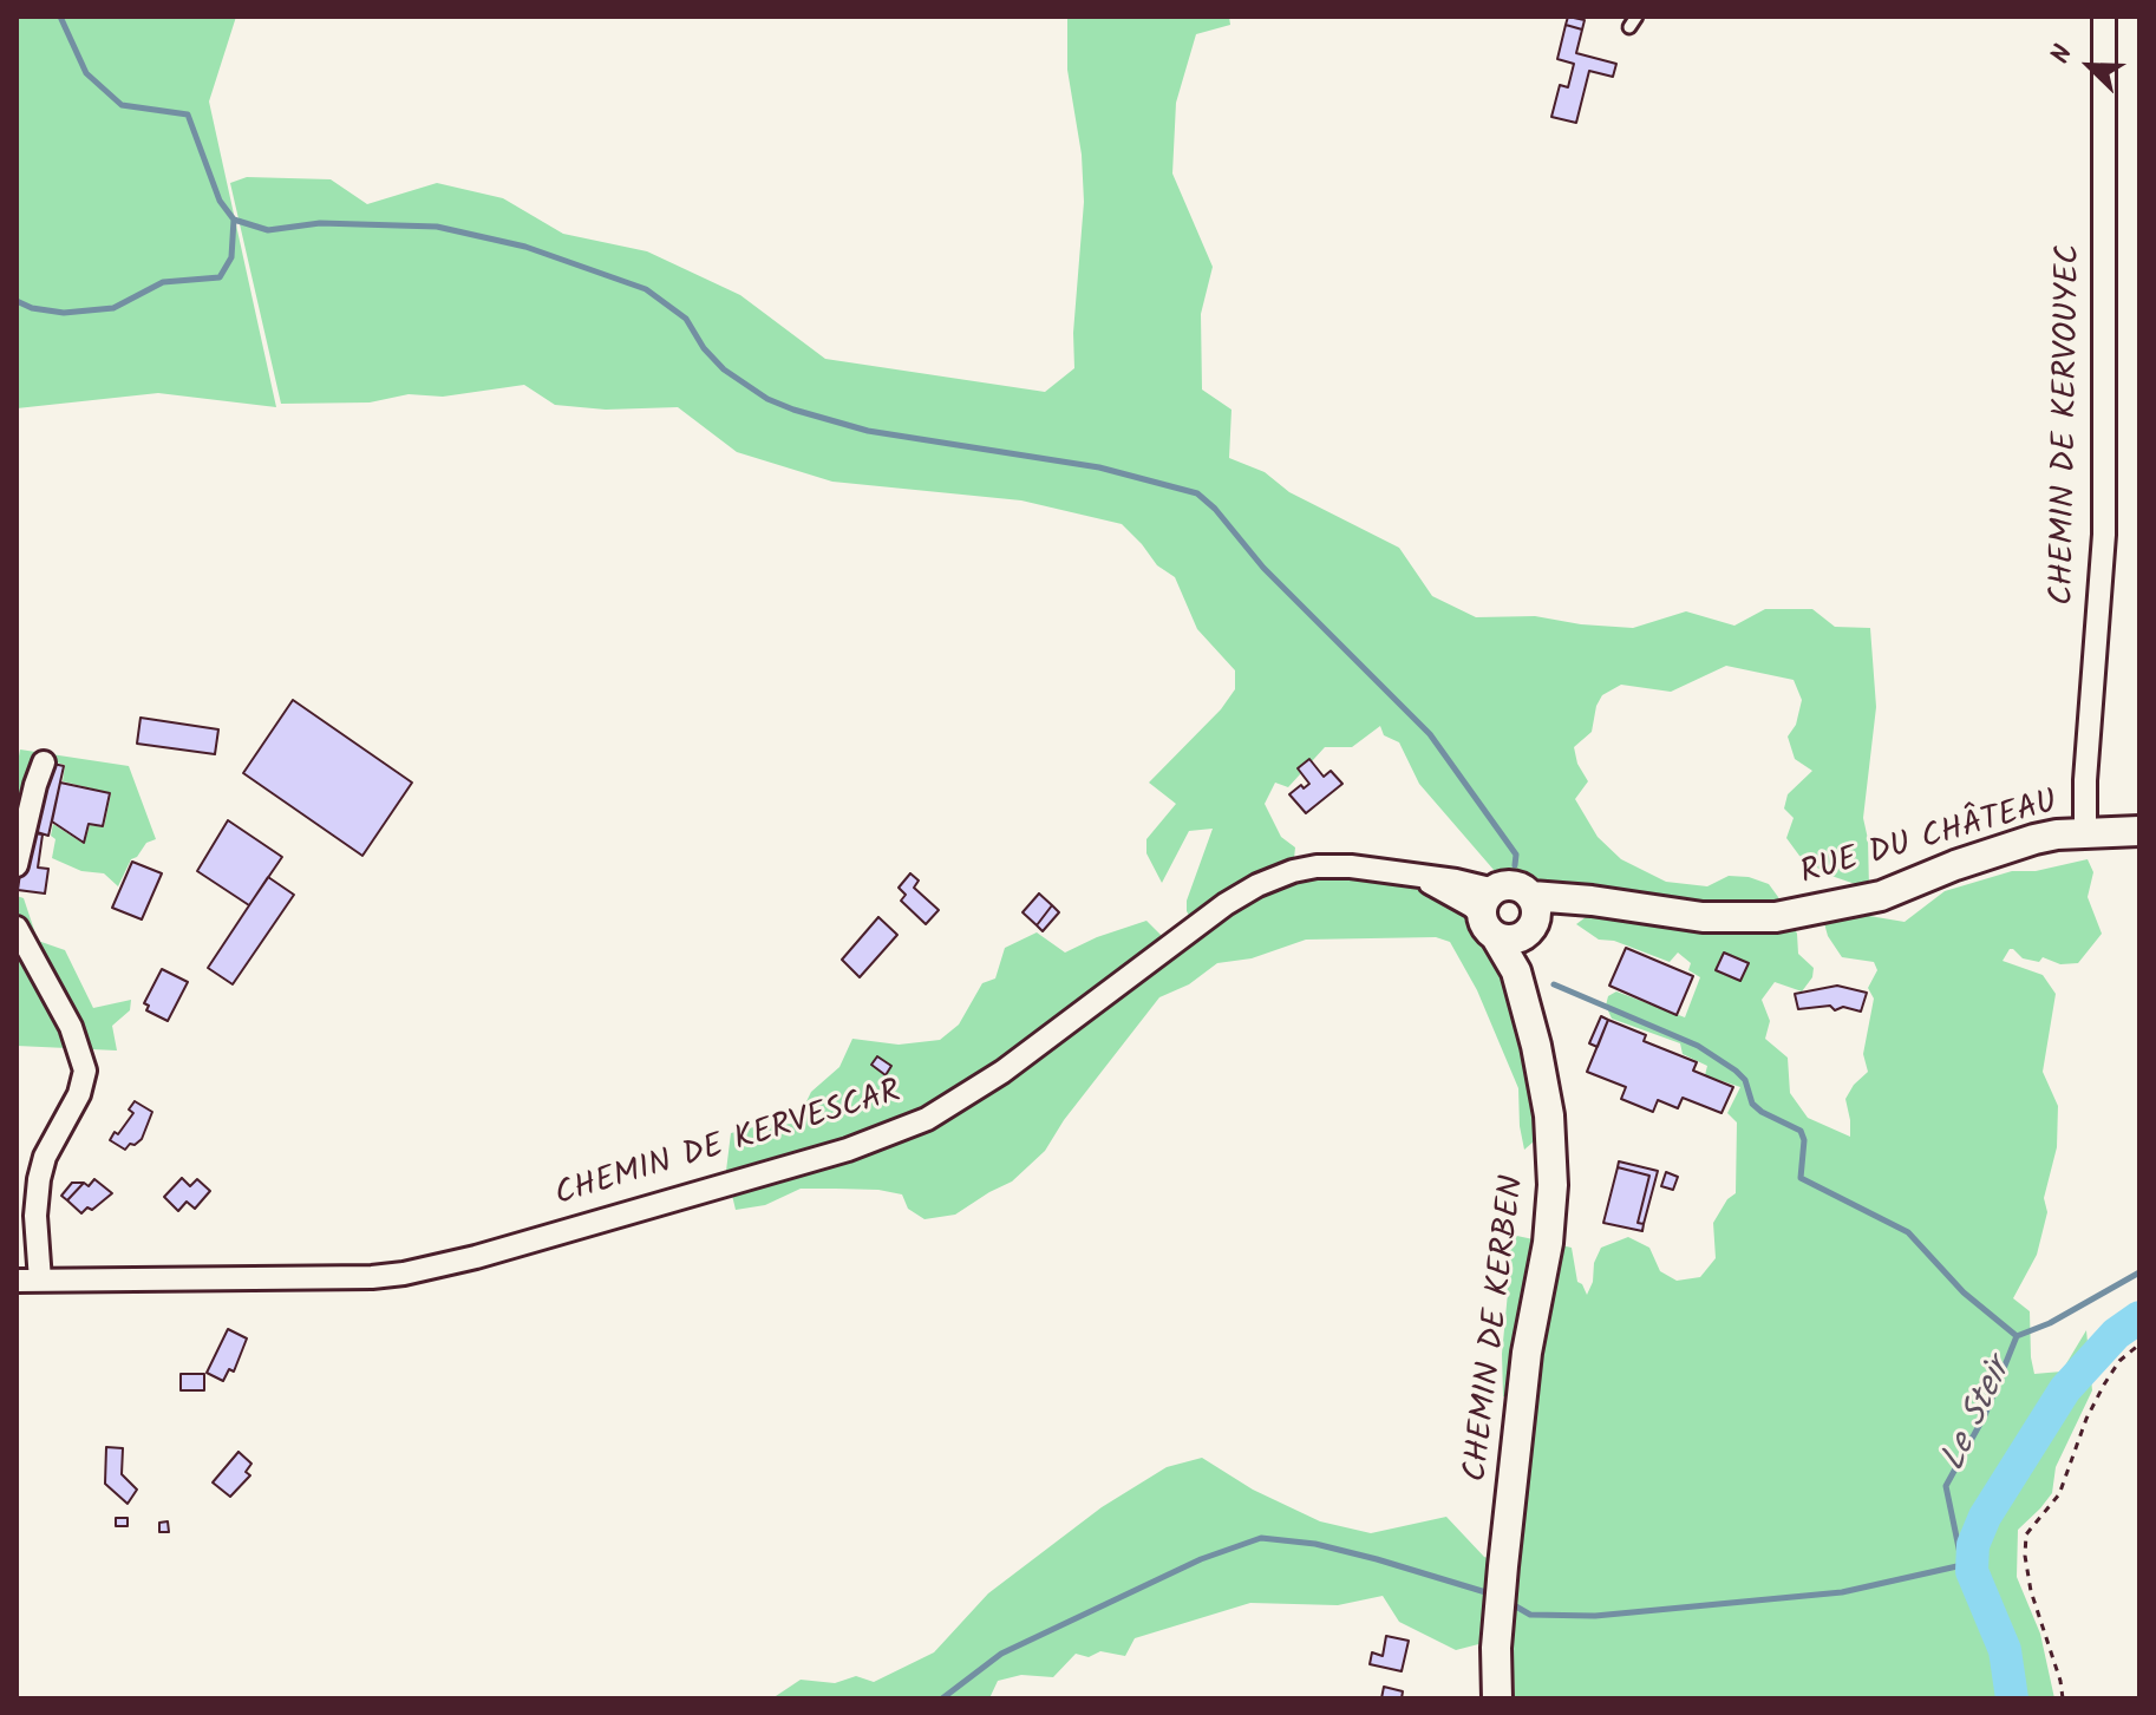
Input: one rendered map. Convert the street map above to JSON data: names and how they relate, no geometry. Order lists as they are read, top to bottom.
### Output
{
  "streets": {
    "street": [
      "CHEMIN DE KERVOUYEC",
      "RUE DU CHÂTEAU",
      "CHEMIN DE KERVESCAR",
      "CHEMIN DE KERBEN"
    ]
  },
  "crossings": [
    ["CHEMIN DE KERVOUYEC", "RUE DU CHÂTEAU"],
    ["RUE DU CHÂTEAU", "CHEMIN DE KERVESCAR"],
    ["RUE DU CHÂTEAU", "CHEMIN DE KERBEN"],
    ["CHEMIN DE KERVESCAR", "CHEMIN DE KERBEN"]
  ],
  "water": ["Le Steir"],
  "north": "top left"
}
